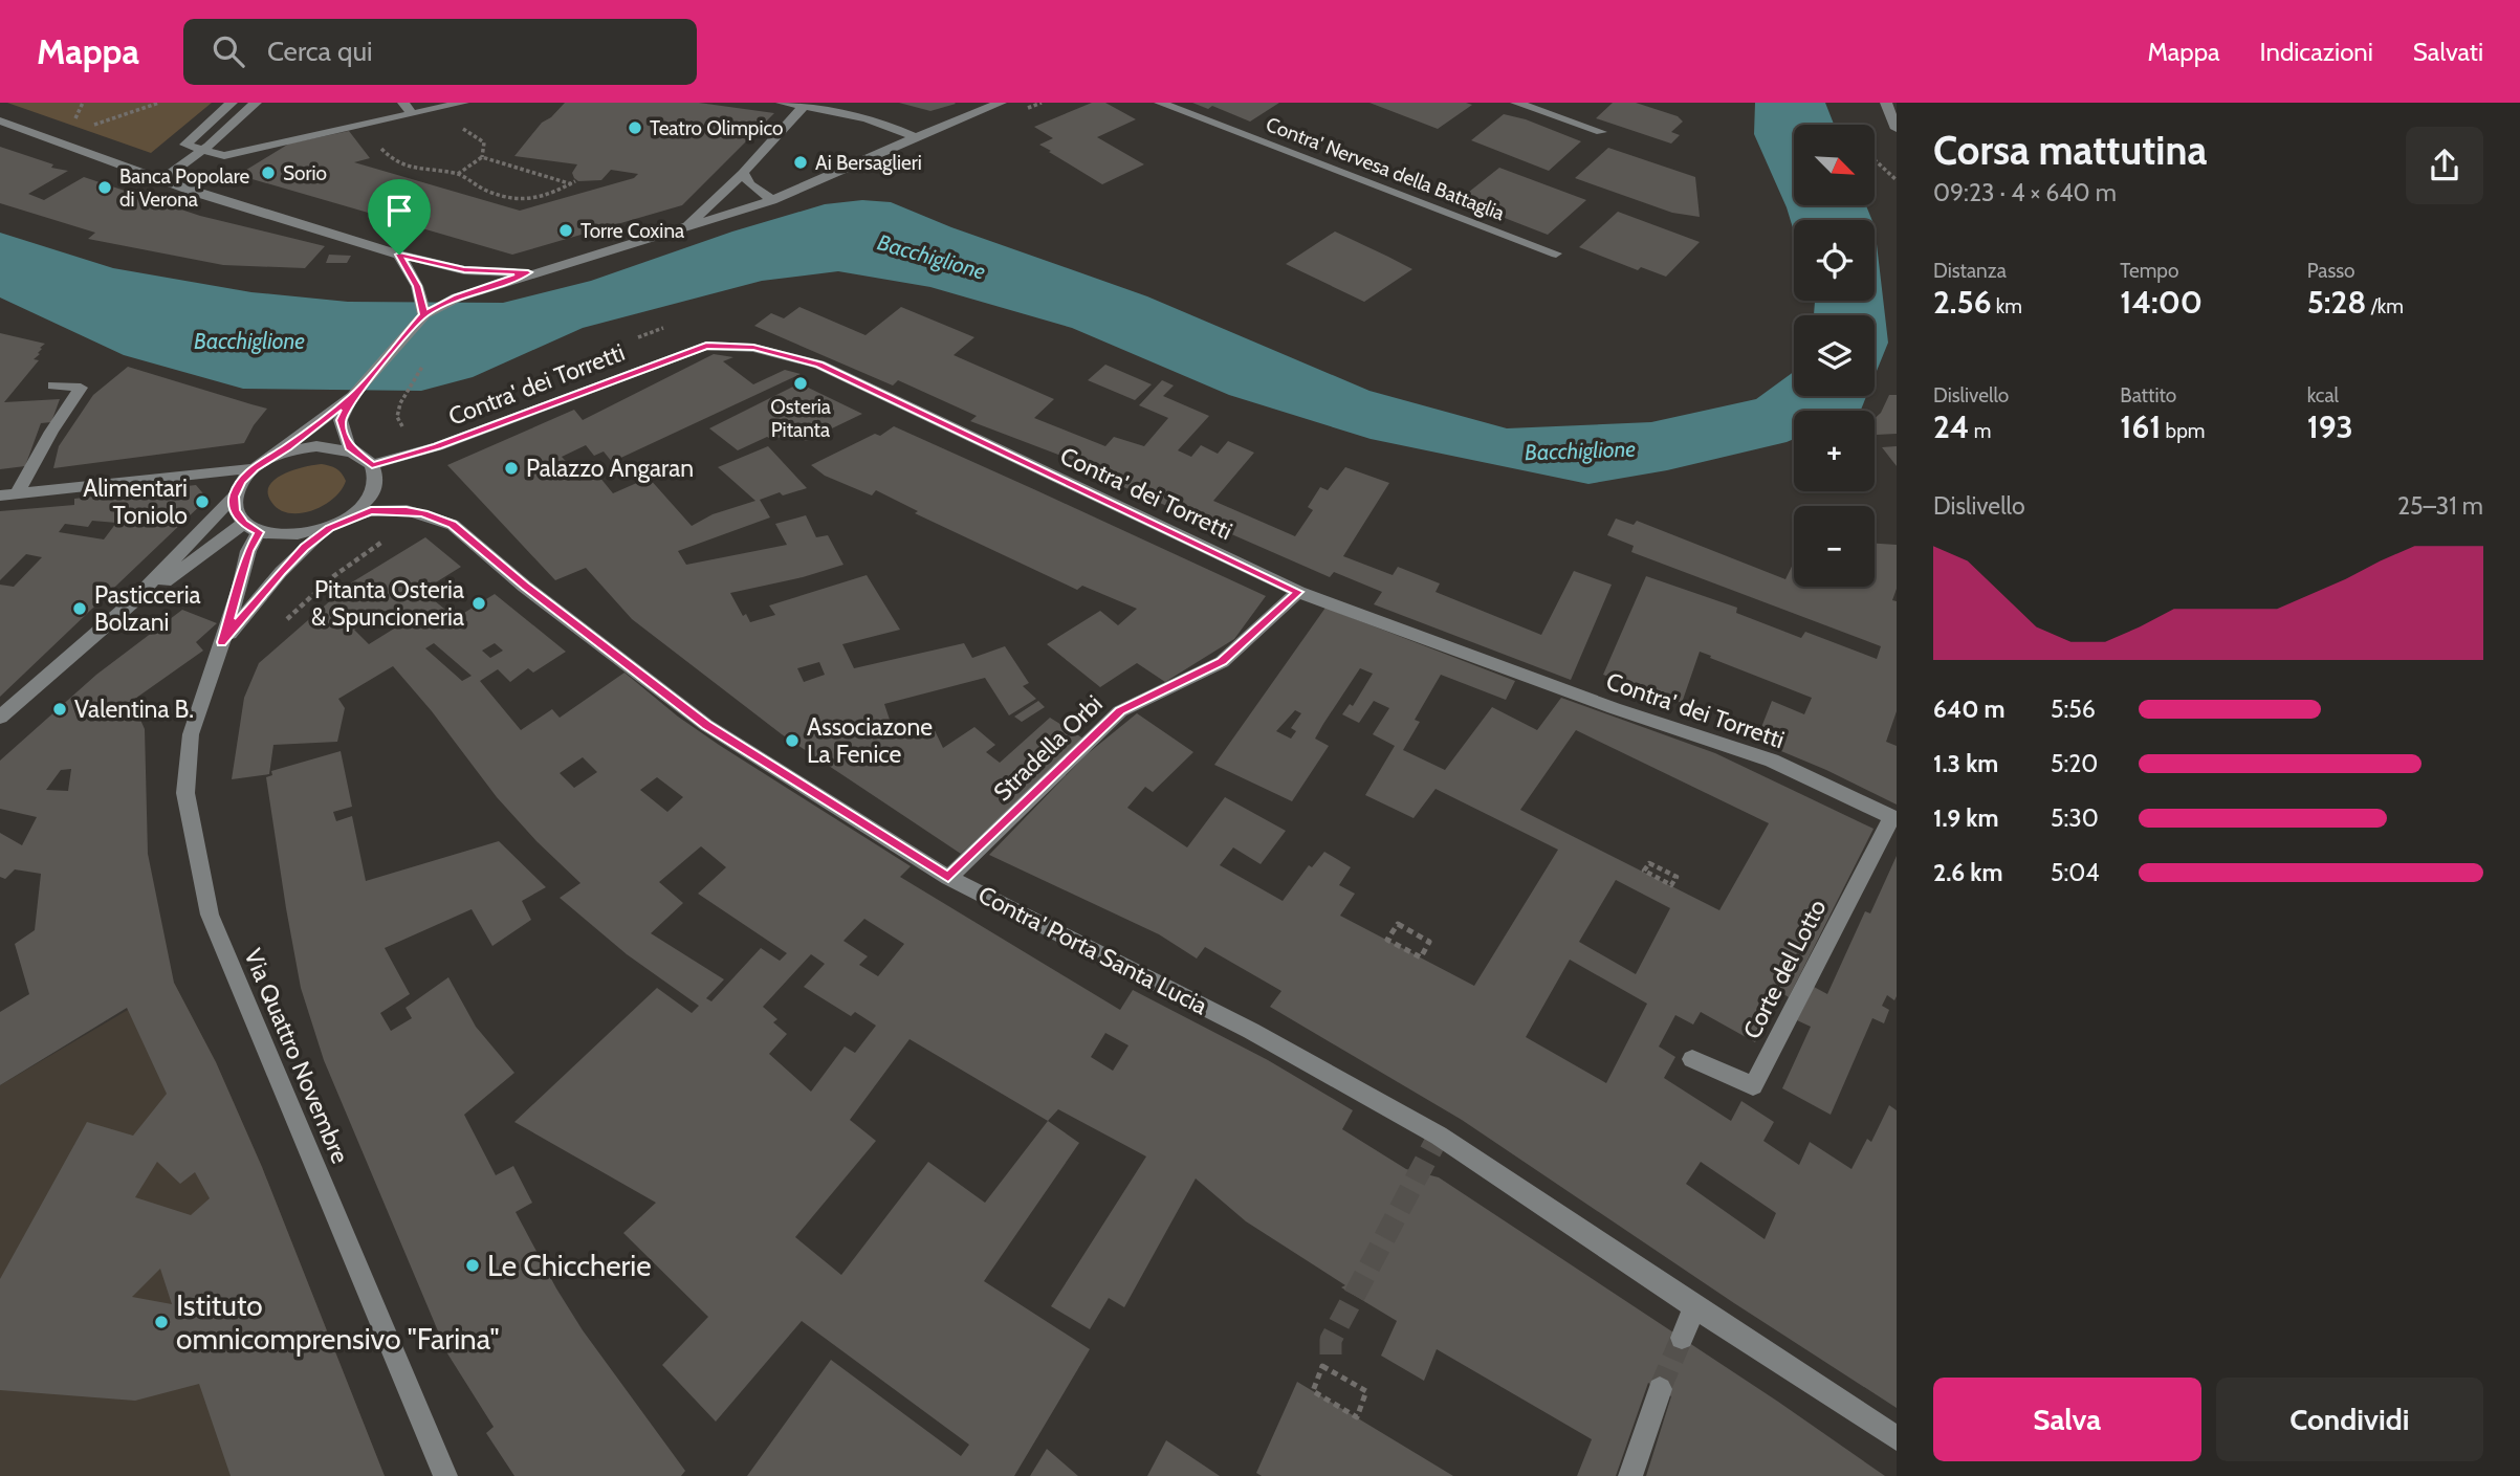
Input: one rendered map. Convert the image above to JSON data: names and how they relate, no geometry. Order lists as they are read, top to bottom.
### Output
{
  "streets": {
    "street": [
      "Contra' Nervesa della Battaglia",
      "Contra' dei Torretti",
      "Stradella Orbi",
      "Contra' Porta Santa Lucia",
      "Corte del Lotto",
      "Via Quattro Novembre"
    ]
  },
  "crossings": [
    ["Contra' dei Torretti", "Stradella Orbi"],
    ["Contra' dei Torretti", "Contra' Porta Santa Lucia"],
    ["Contra' dei Torretti", "Corte del Lotto"],
    ["Contra' dei Torretti", "Via Quattro Novembre"],
    ["Stradella Orbi", "Contra' Porta Santa Lucia"],
    ["Contra' Porta Santa Lucia", "Via Quattro Novembre"]
  ],
  "water": ["Bacchiglione"],
  "places": [
    "Teatro Olimpico",
    "Ai Bersaglieri",
    "Sorio",
    "Banca Popolare di Verona",
    "Torre Coxina",
    "Osteria Pitanta",
    "Palazzo Angaran",
    "Alimentari Toniolo",
    "Pitanta Osteria & Spuncioneria",
    "Pasticceria Bolzani",
    "Valentina B.",
    "Associazone La Fenice",
    "Le Chiccherie",
    "Istituto omnicomprensivo \"Farina\""
  ],
  "north": "bottom right",
  "page": {
    "header": "Mappa",
    "search": "Cerca qui",
    "nav": ["Mappa", "Indicazioni", "Salvati"],
    "heading": ["Corsa mattutina", "09:23 · 4 × 640 m"],
    "map_buttons": ["+", "−"],
    "stats": [
      ["Distanza", "2.56 km"],
      ["Tempo", "14:00"],
      ["Passo", "5:28 /km"],
      ["Dislivello", "24 m"],
      ["Battito", "161 bpm"],
      ["kcal", "193"]
    ],
    "chart": ["Dislivello", "25–31 m"],
    "list": [
      {
        "name": "640 m",
        "note": "5:56"
      },
      {
        "name": "1.3 km",
        "note": "5:20"
      },
      {
        "name": "1.9 km",
        "note": "5:30"
      },
      {
        "name": "2.6 km",
        "note": "5:04"
      }
    ],
    "buttons": ["Salva", "Condividi"]
  }
}
